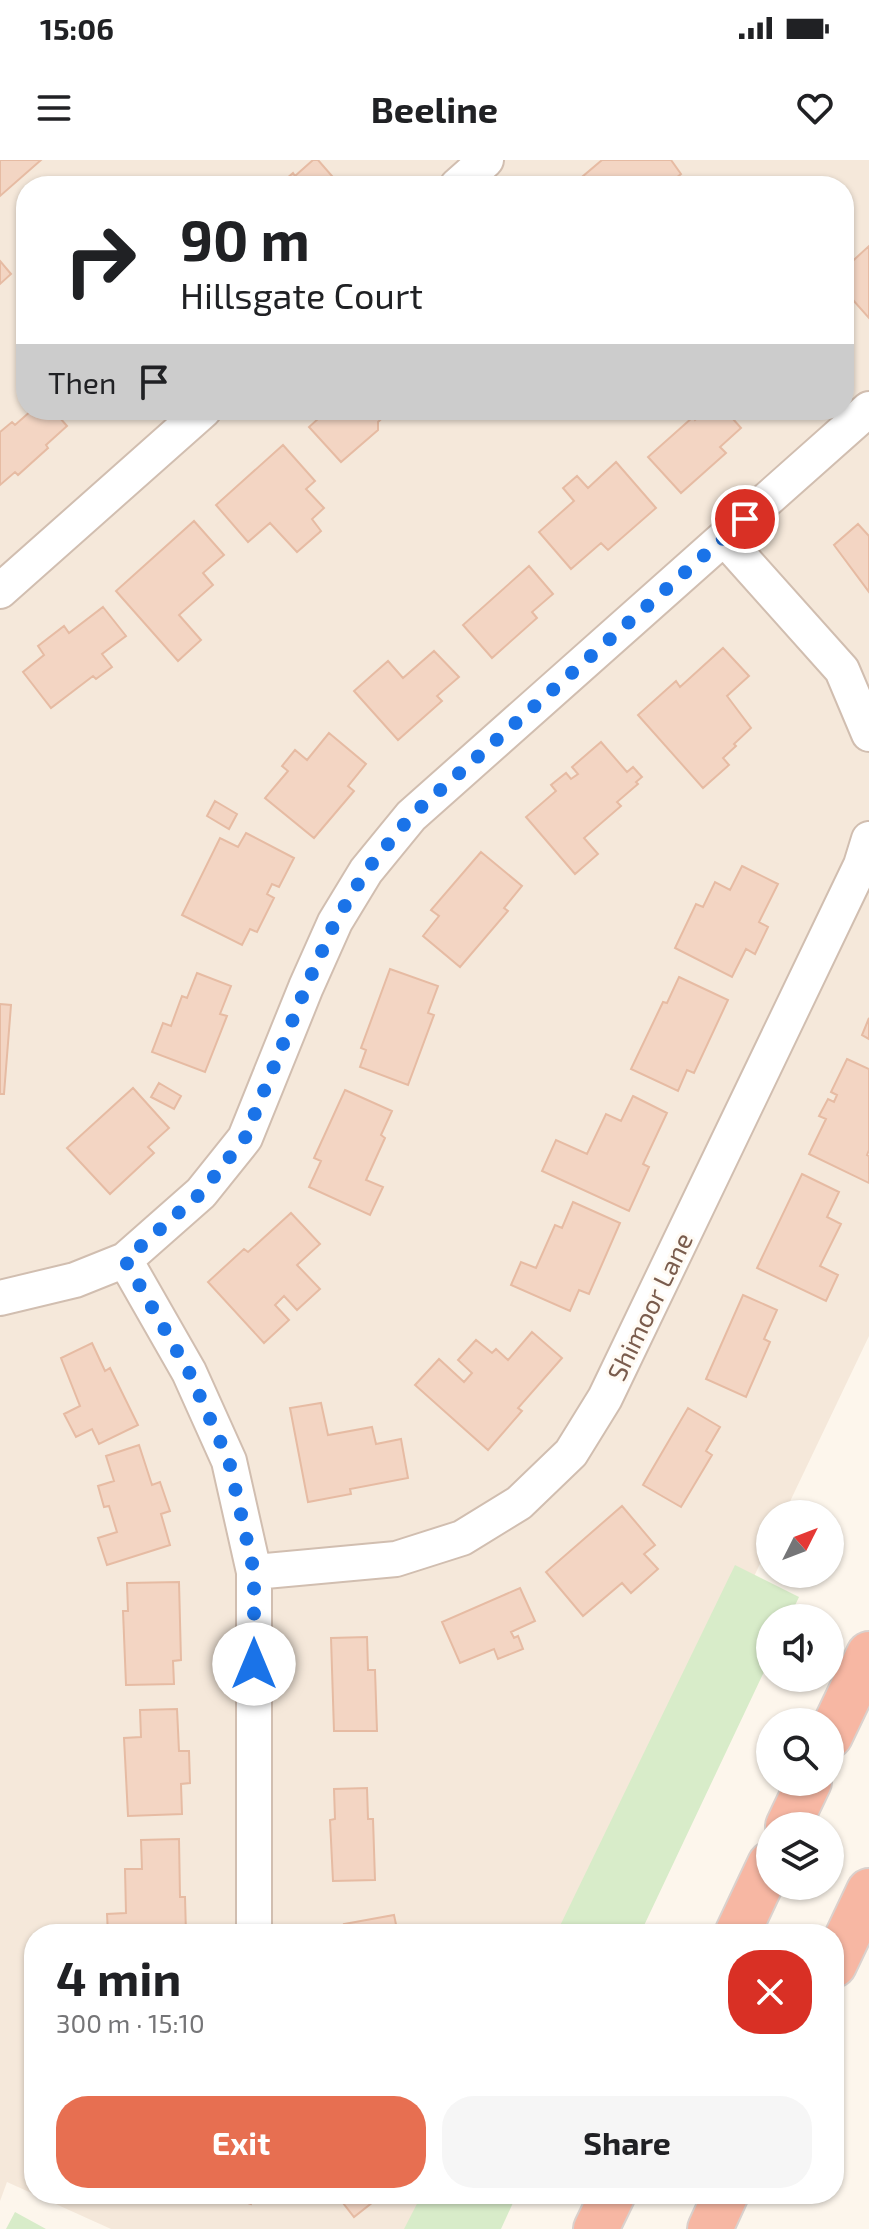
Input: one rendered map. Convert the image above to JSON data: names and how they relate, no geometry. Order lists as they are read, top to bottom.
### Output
{
  "streets": {
    "street": ["Shimoor Lane"]
  },
  "north": "top right",
  "page": {
    "status": "15:06",
    "header": "Beeline",
    "turn": ["90 m", "Hillsgate Court"],
    "then": "Then",
    "heading": ["4 min", "300 m · 15:10"],
    "buttons": ["Exit", "Share"]
  }
}
